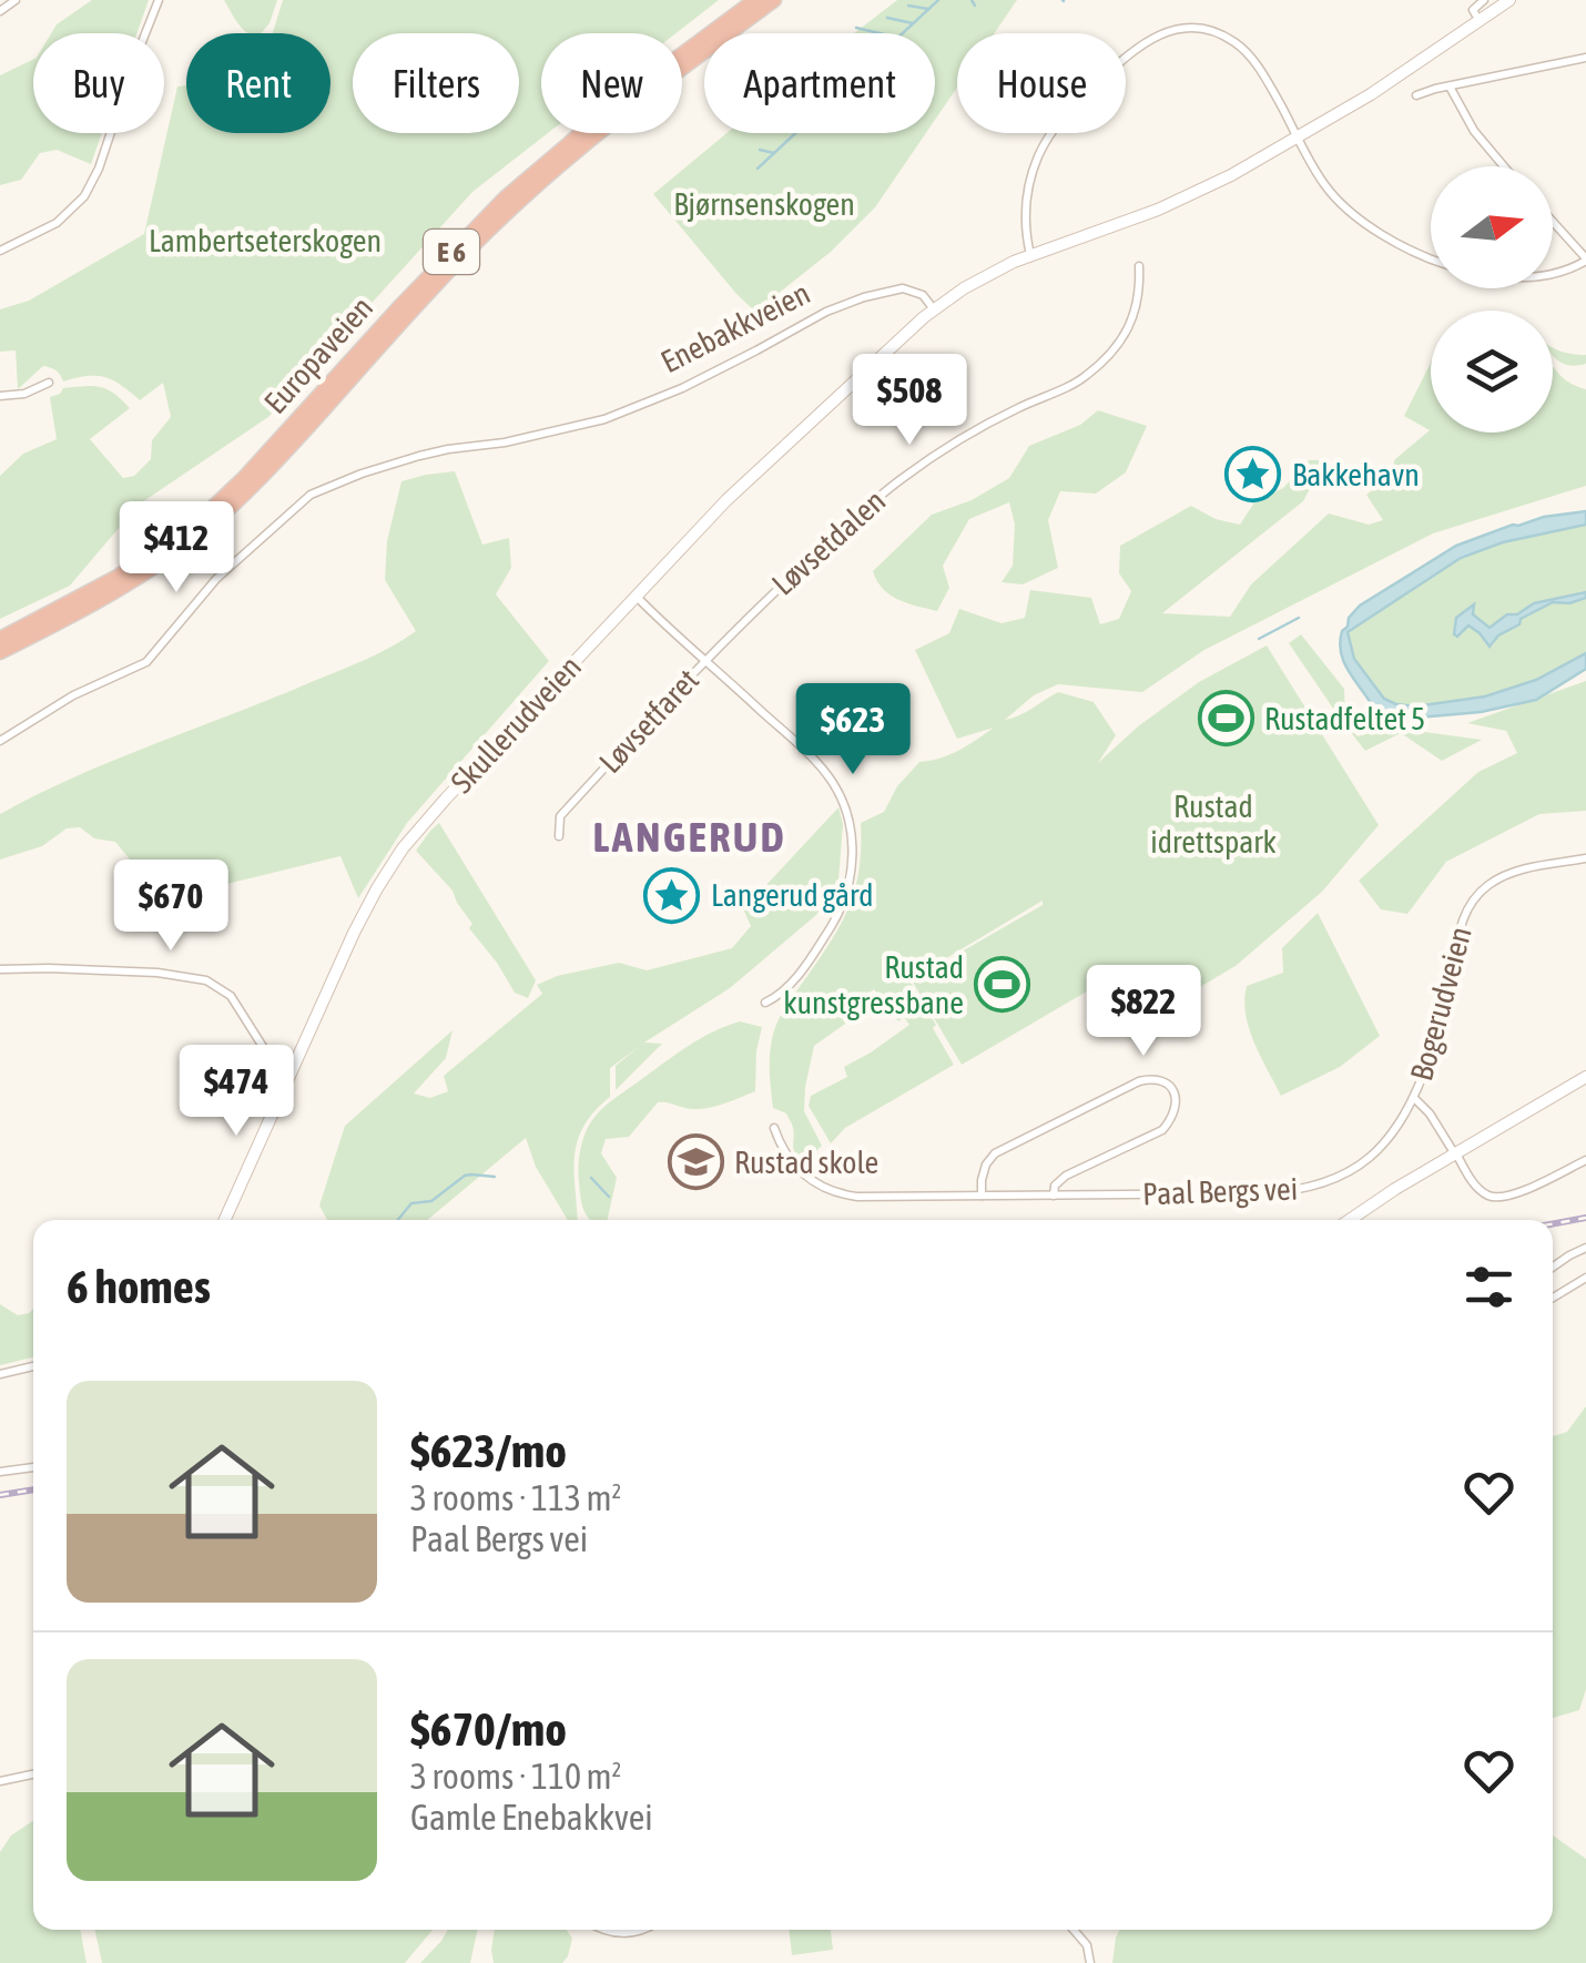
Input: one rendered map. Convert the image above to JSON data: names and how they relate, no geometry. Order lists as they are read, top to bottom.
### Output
{
  "streets": {
    "highway": ["E 6", "Europaveien"],
    "main road": ["Skullerudveien"],
    "street": [
      "Enebakkveien",
      "Løvsetdalen",
      "Løvsetfaret",
      "Bogerudveien",
      "Paal Bergs vei"
    ]
  },
  "crossings": [
    ["Enebakkveien", "Skullerudveien"],
    ["Løvsetdalen", "Løvsetfaret"],
    ["Bogerudveien", "Paal Bergs vei"]
  ],
  "districts": ["LANGERUD"],
  "parks": ["Bjørnsenskogen", "Lambertseterskogen", "Rustad idrettspark"],
  "places": {
    "place": ["Bakkehavn", "Langerud gård"],
    "sports": ["Rustadfeltet 5", "Rustad kunstgressbane"],
    "school or university": ["Rustad skole"]
  },
  "north": "right",
  "page": {
    "chip": [
      "Buy",
      "Rent",
      "Filters",
      "New",
      "Apartment",
      "House"
    ],
    "price": [
      "$508",
      "$412",
      "$623",
      "$670",
      "$822",
      "$474"
    ],
    "heading": "6 homes",
    "list": [
      {
        "name": "$623/mo",
        "note": "3 rooms · 113 m² · Paal Bergs vei"
      },
      {
        "name": "$670/mo",
        "note": "3 rooms · 110 m² · Gamle Enebakkvei"
      }
    ]
  }
}
